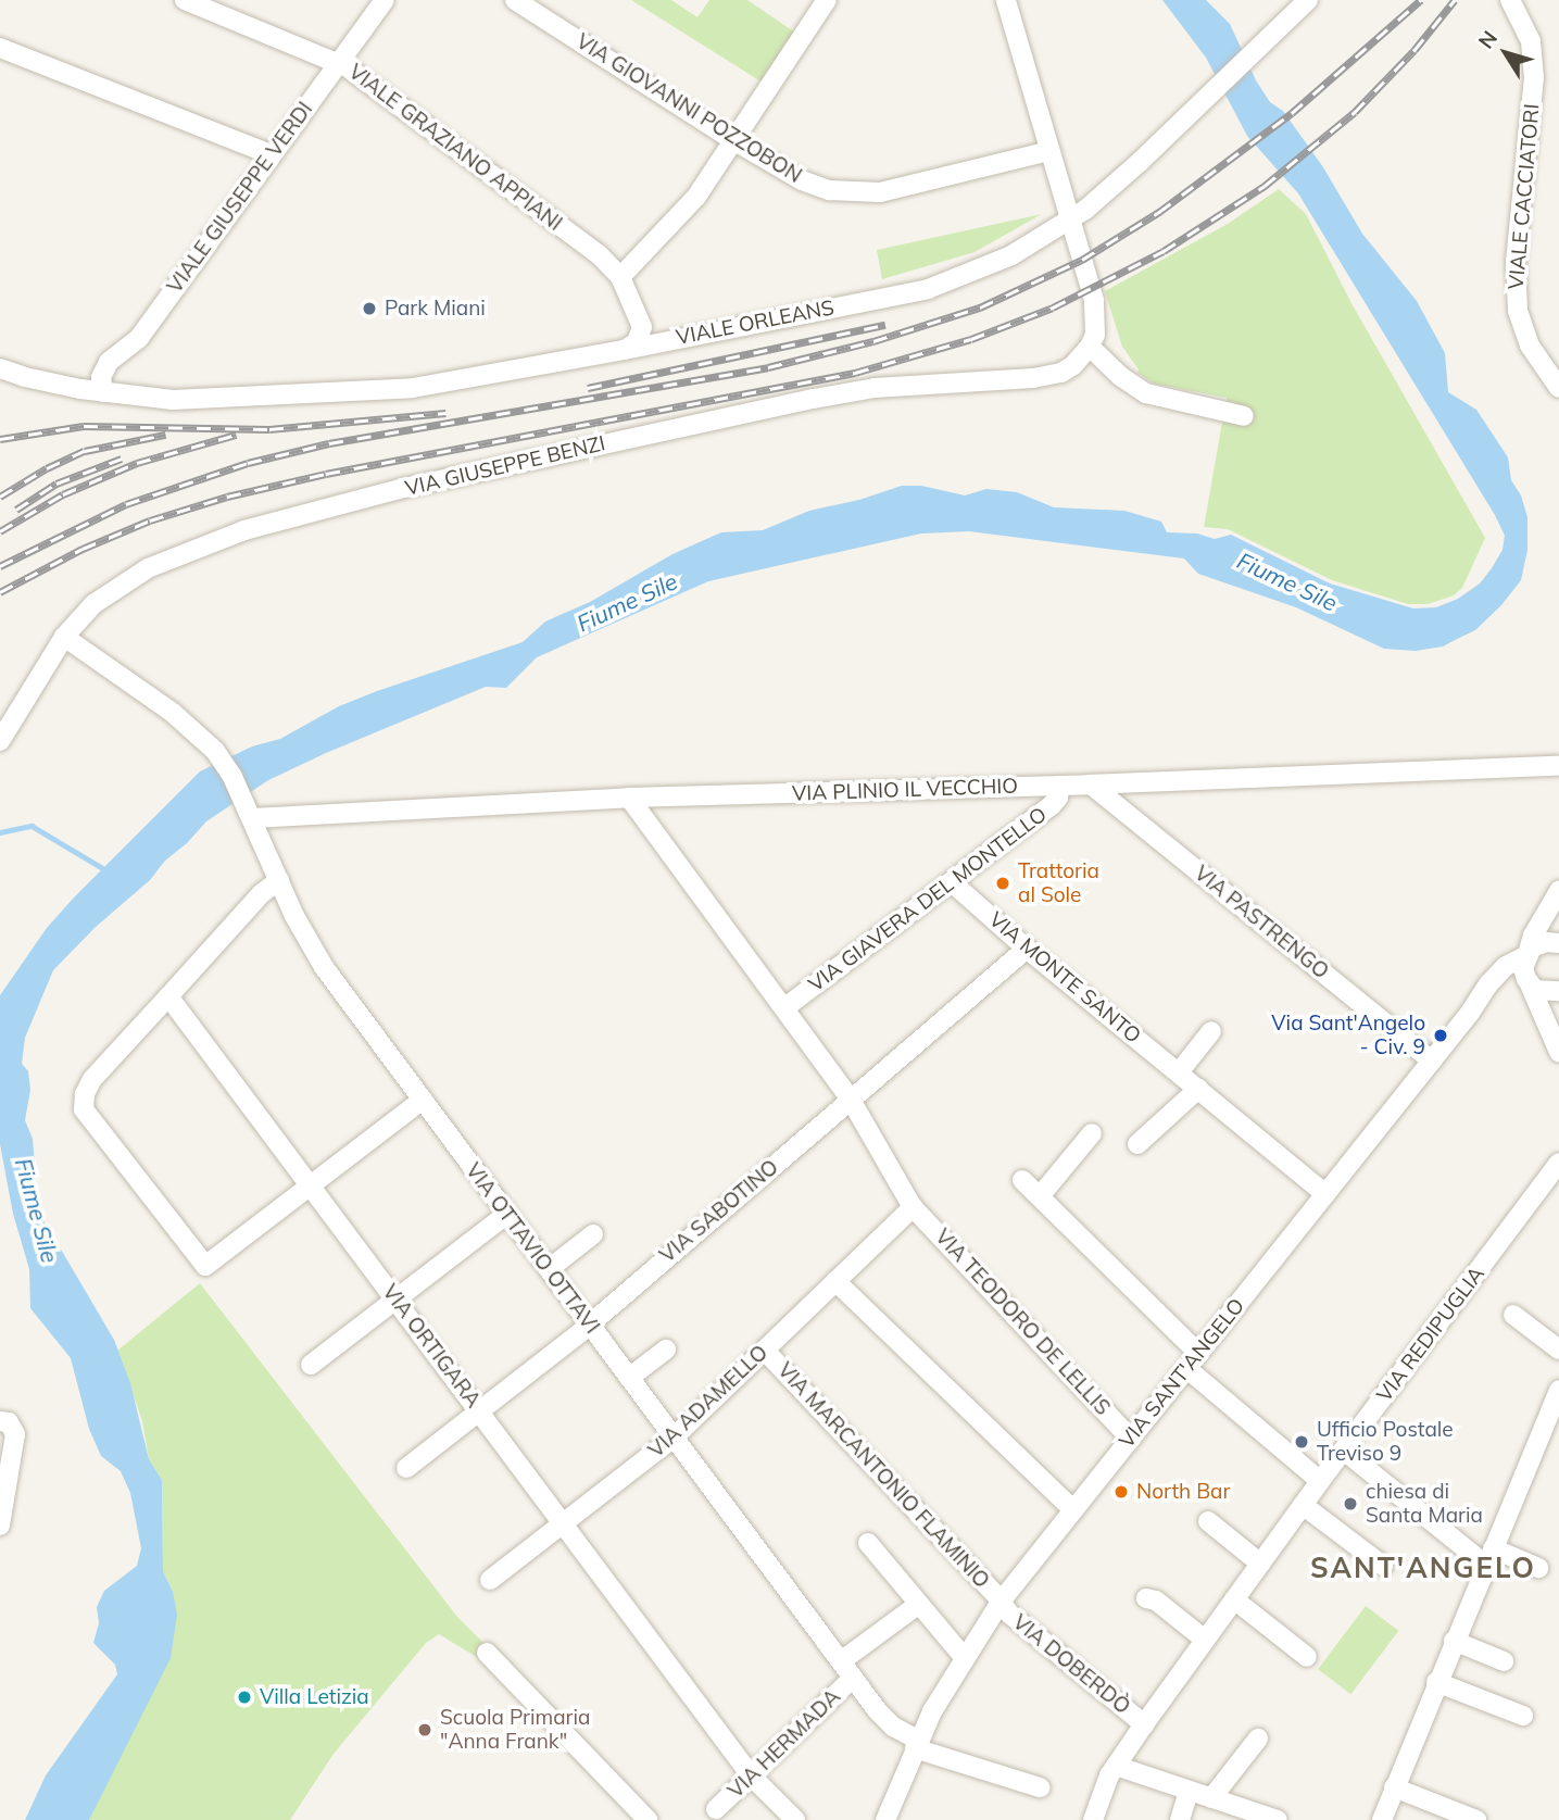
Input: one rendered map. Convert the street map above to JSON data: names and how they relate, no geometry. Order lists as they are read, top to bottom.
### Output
{
  "streets": {
    "street": [
      "VIA GIOVANNI POZZOBON",
      "VIALE GRAZIANO APPIANI",
      "VIALE CACCIATORI",
      "VIALE GIUSEPPE VERDI",
      "VIALE ORLEANS",
      "VIA GIUSEPPE BENZI",
      "VIA PLINIO IL VECCHIO",
      "VIA GIAVERA DEL MONTELLO",
      "VIA PASTRENGO",
      "VIA MONTE SANTO",
      "VIA SABOTINO",
      "VIA OTTAVIO OTTAVI",
      "VIA TEODORO DE LELLIS",
      "VIA REDIPUGLIA",
      "VIA ORTIGARA",
      "VIA SANT'ANGELO",
      "VIA ADAMELLO",
      "VIA MARCANTONIO FLAMINIO",
      "VIA DOBERDÒ",
      "VIA HERMADA"
    ]
  },
  "crossings": [
    ["VIALE GRAZIANO APPIANI", "VIALE GIUSEPPE VERDI"],
    ["VIALE GIUSEPPE VERDI", "VIALE ORLEANS"],
    ["VIA GIUSEPPE BENZI", "VIA OTTAVIO OTTAVI"],
    ["VIA PLINIO IL VECCHIO", "VIA GIAVERA DEL MONTELLO"],
    ["VIA PLINIO IL VECCHIO", "VIA PASTRENGO"],
    ["VIA PLINIO IL VECCHIO", "VIA OTTAVIO OTTAVI"],
    ["VIA GIAVERA DEL MONTELLO", "VIA MONTE SANTO"],
    ["VIA PASTRENGO", "VIA SANT'ANGELO"],
    ["VIA MONTE SANTO", "VIA SABOTINO"],
    ["VIA MONTE SANTO", "VIA SANT'ANGELO"],
    ["VIA SABOTINO", "VIA OTTAVIO OTTAVI"],
    ["VIA SABOTINO", "VIA ORTIGARA"],
    ["VIA OTTAVIO OTTAVI", "VIA SANT'ANGELO"],
    ["VIA OTTAVIO OTTAVI", "VIA ADAMELLO"],
    ["VIA OTTAVIO OTTAVI", "VIA HERMADA"],
    ["VIA TEODORO DE LELLIS", "VIA SANT'ANGELO"],
    ["VIA TEODORO DE LELLIS", "VIA ADAMELLO"],
    ["VIA REDIPUGLIA", "VIA DOBERDÒ"],
    ["VIA ORTIGARA", "VIA ADAMELLO"],
    ["VIA ORTIGARA", "VIA HERMADA"],
    ["VIA SANT'ANGELO", "VIA MARCANTONIO FLAMINIO"],
    ["VIA SANT'ANGELO", "VIA DOBERDÒ"],
    ["VIA ADAMELLO", "VIA MARCANTONIO FLAMINIO"],
    ["VIA MARCANTONIO FLAMINIO", "VIA DOBERDÒ"]
  ],
  "districts": ["SANT'ANGELO"],
  "water": ["Fiume Sile"],
  "places": [
    "Park Miani",
    "Trattoria al Sole",
    "Via Sant'Angelo - Civ. 9",
    "Ufficio Postale Treviso 9",
    "North Bar",
    "chiesa di Santa Maria",
    "Villa Letizia",
    "Scuola Primaria \"Anna Frank\""
  ],
  "north": "top left"
}
